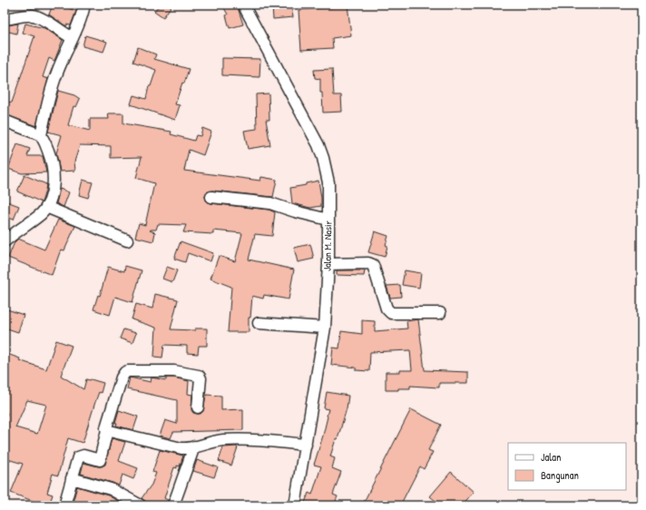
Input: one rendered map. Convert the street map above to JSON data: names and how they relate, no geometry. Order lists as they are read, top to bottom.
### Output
{
  "streets": {
    "street": ["Jalan M. Nasir"]
  },
  "legend": ["Jalan", "Bangunan"]
}
